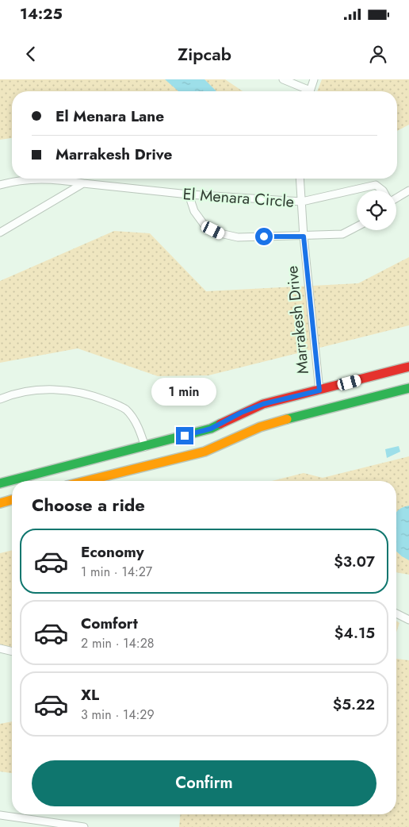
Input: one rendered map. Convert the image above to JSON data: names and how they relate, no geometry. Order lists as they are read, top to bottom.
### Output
{
  "streets": {
    "street": ["El Menara Circle", "Marrakesh Drive"]
  },
  "crossings": [
    ["El Menara Circle", "Marrakesh Drive"]
  ],
  "page": {
    "status": "14:25",
    "header": "Zipcab",
    "banner": ["El Menara Lane", "Marrakesh Drive"],
    "bubble": "1 min",
    "heading": "Choose a ride",
    "list": [
      {
        "name": "Economy",
        "note": "1 min · 14:27",
        "value": "$3.07"
      },
      {
        "name": "Comfort",
        "note": "2 min · 14:28",
        "value": "$4.15"
      },
      {
        "name": "XL",
        "note": "3 min · 14:29",
        "value": "$5.22"
      }
    ],
    "buttons": "Confirm"
  }
}
